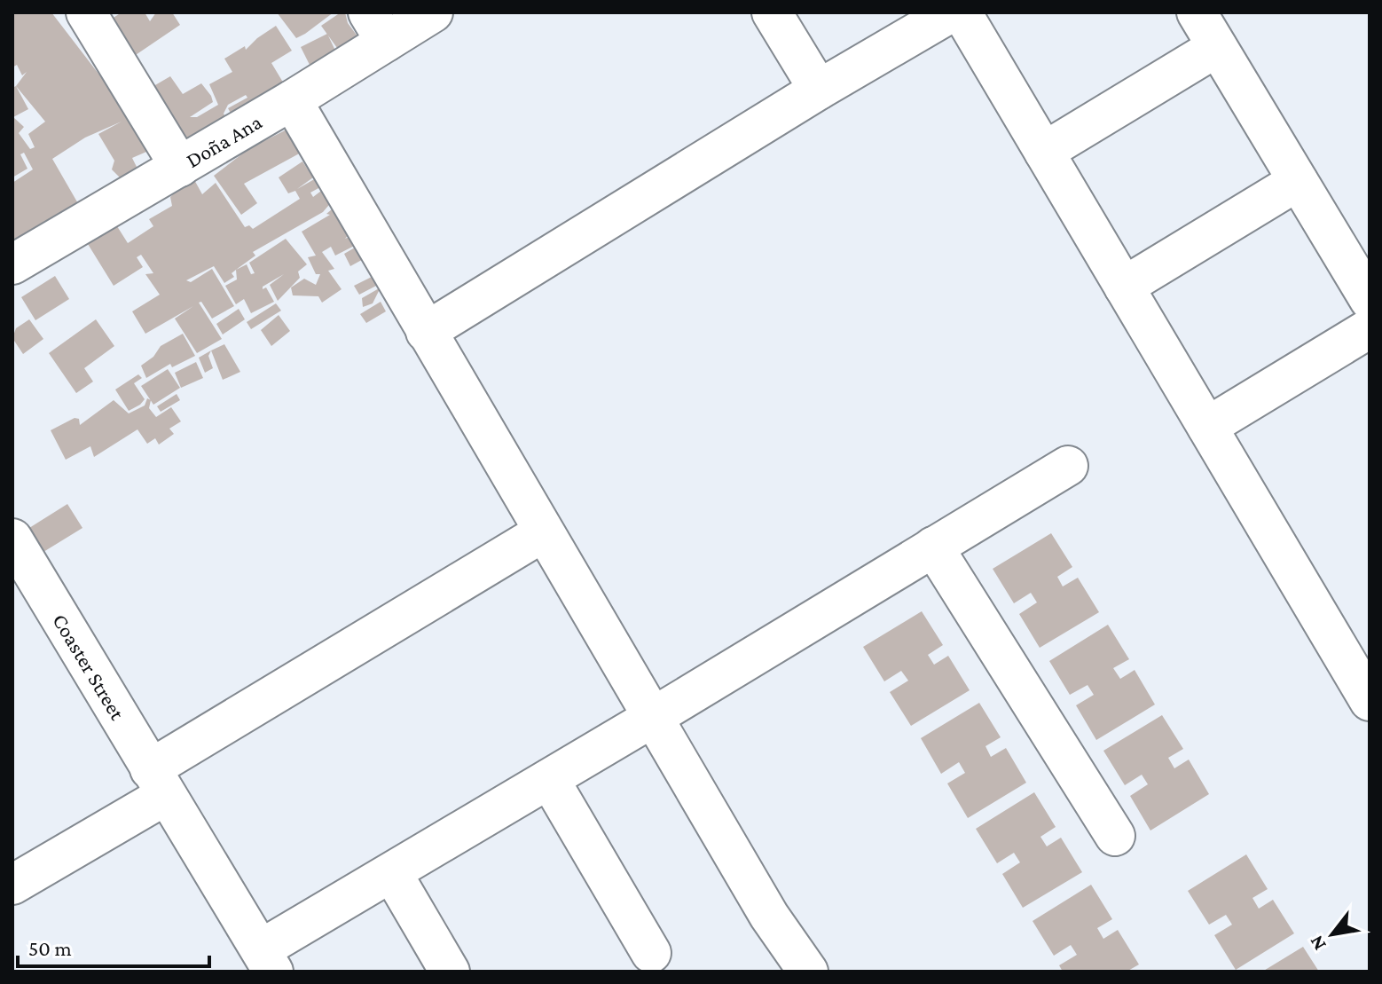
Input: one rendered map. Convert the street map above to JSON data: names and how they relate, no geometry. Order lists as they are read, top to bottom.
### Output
{
  "streets": {
    "street": ["Doña Ana", "Coaster Street"]
  },
  "scale_bar": "50 m",
  "north": "bottom left"
}
